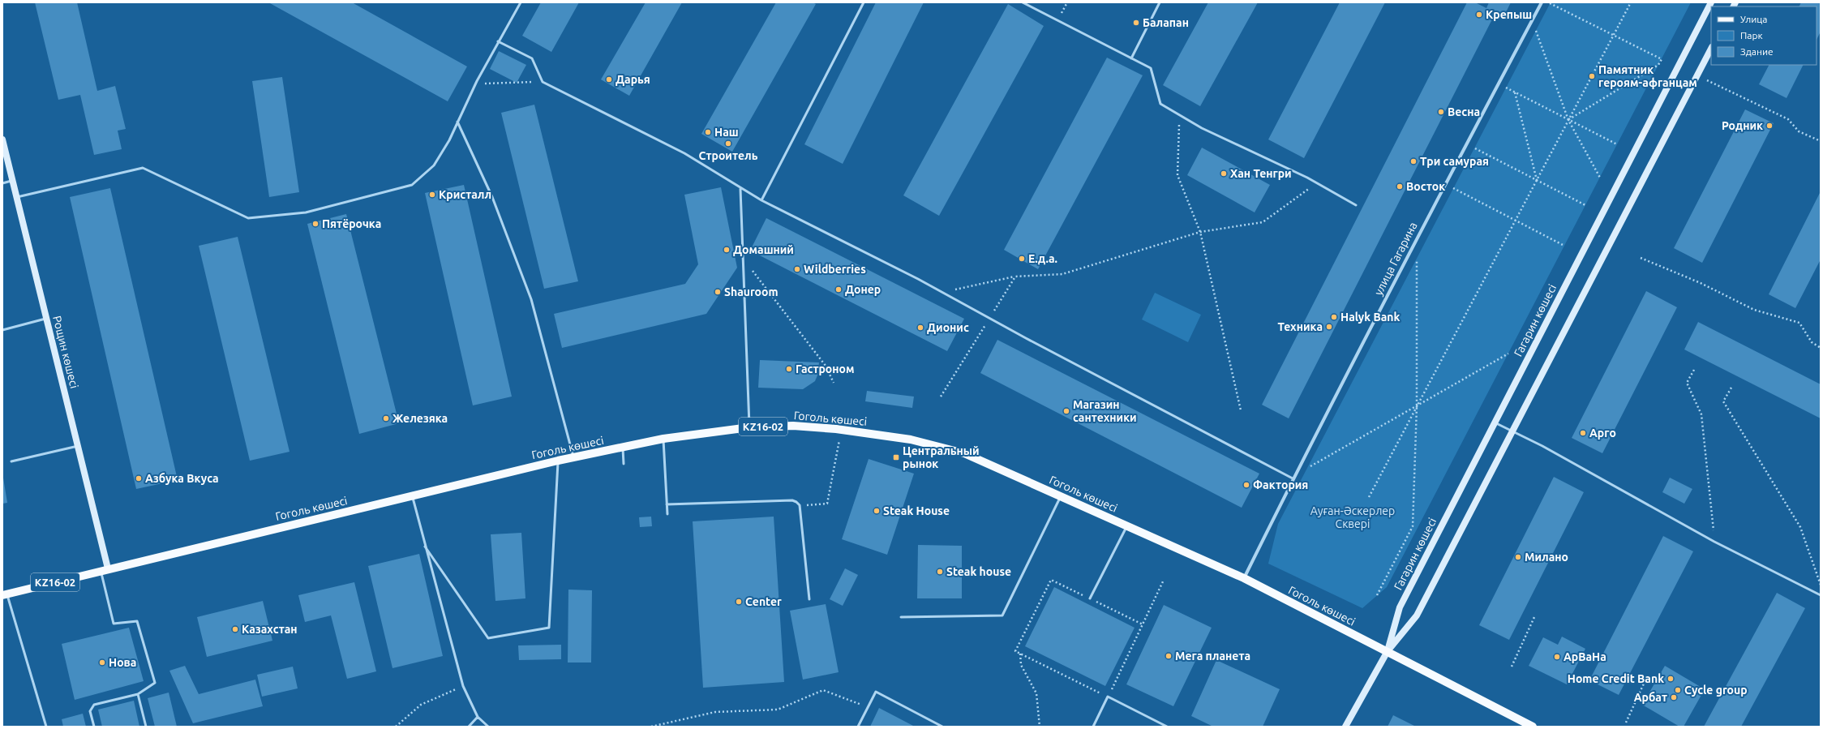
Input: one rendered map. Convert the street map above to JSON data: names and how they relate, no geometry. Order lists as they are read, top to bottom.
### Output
{
  "streets": {
    "main road": ["Гоголь көшесі", "KZ16-02"],
    "street": ["улица Гагарина", "Гагарин көшесі", "Рощин көшесі"]
  },
  "crossings": [
    ["улица Гагарина", "Гоголь көшесі"],
    ["Гагарин көшесі", "Гоголь көшесі"],
    ["Рощин көшесі", "Гоголь көшесі"]
  ],
  "parks": ["Ауған-Әскерлер Сквері"],
  "places": {
    "other": [
      "Крепыш",
      "Балапан",
      "Памятник героям-афганцам",
      "Дарья",
      "Весна",
      "Родник",
      "Наш",
      "Строитель",
      "Три самурая",
      "Хан Тенгри",
      "Восток",
      "Кристалл",
      "Пятёрочка",
      "Домашний",
      "Е.д.а.",
      "Wildberries",
      "Донер",
      "Shauroom",
      "Halyk Bank",
      "Техника",
      "Дионис",
      "Гастроном",
      "Магазин сантехники",
      "Железяка",
      "Арго",
      "Азбука Вкуса",
      "Фактория",
      "Steak House",
      "Милано",
      "Steak house",
      "Center",
      "Казахстан",
      "Мега планета",
      "АрВаНа",
      "Нова",
      "Home Credit Bank",
      "Cycle group",
      "Арбат"
    ],
    "transit": ["Центральный рынок"]
  },
  "legend": ["Улица", "Парк", "Здание"]
}
